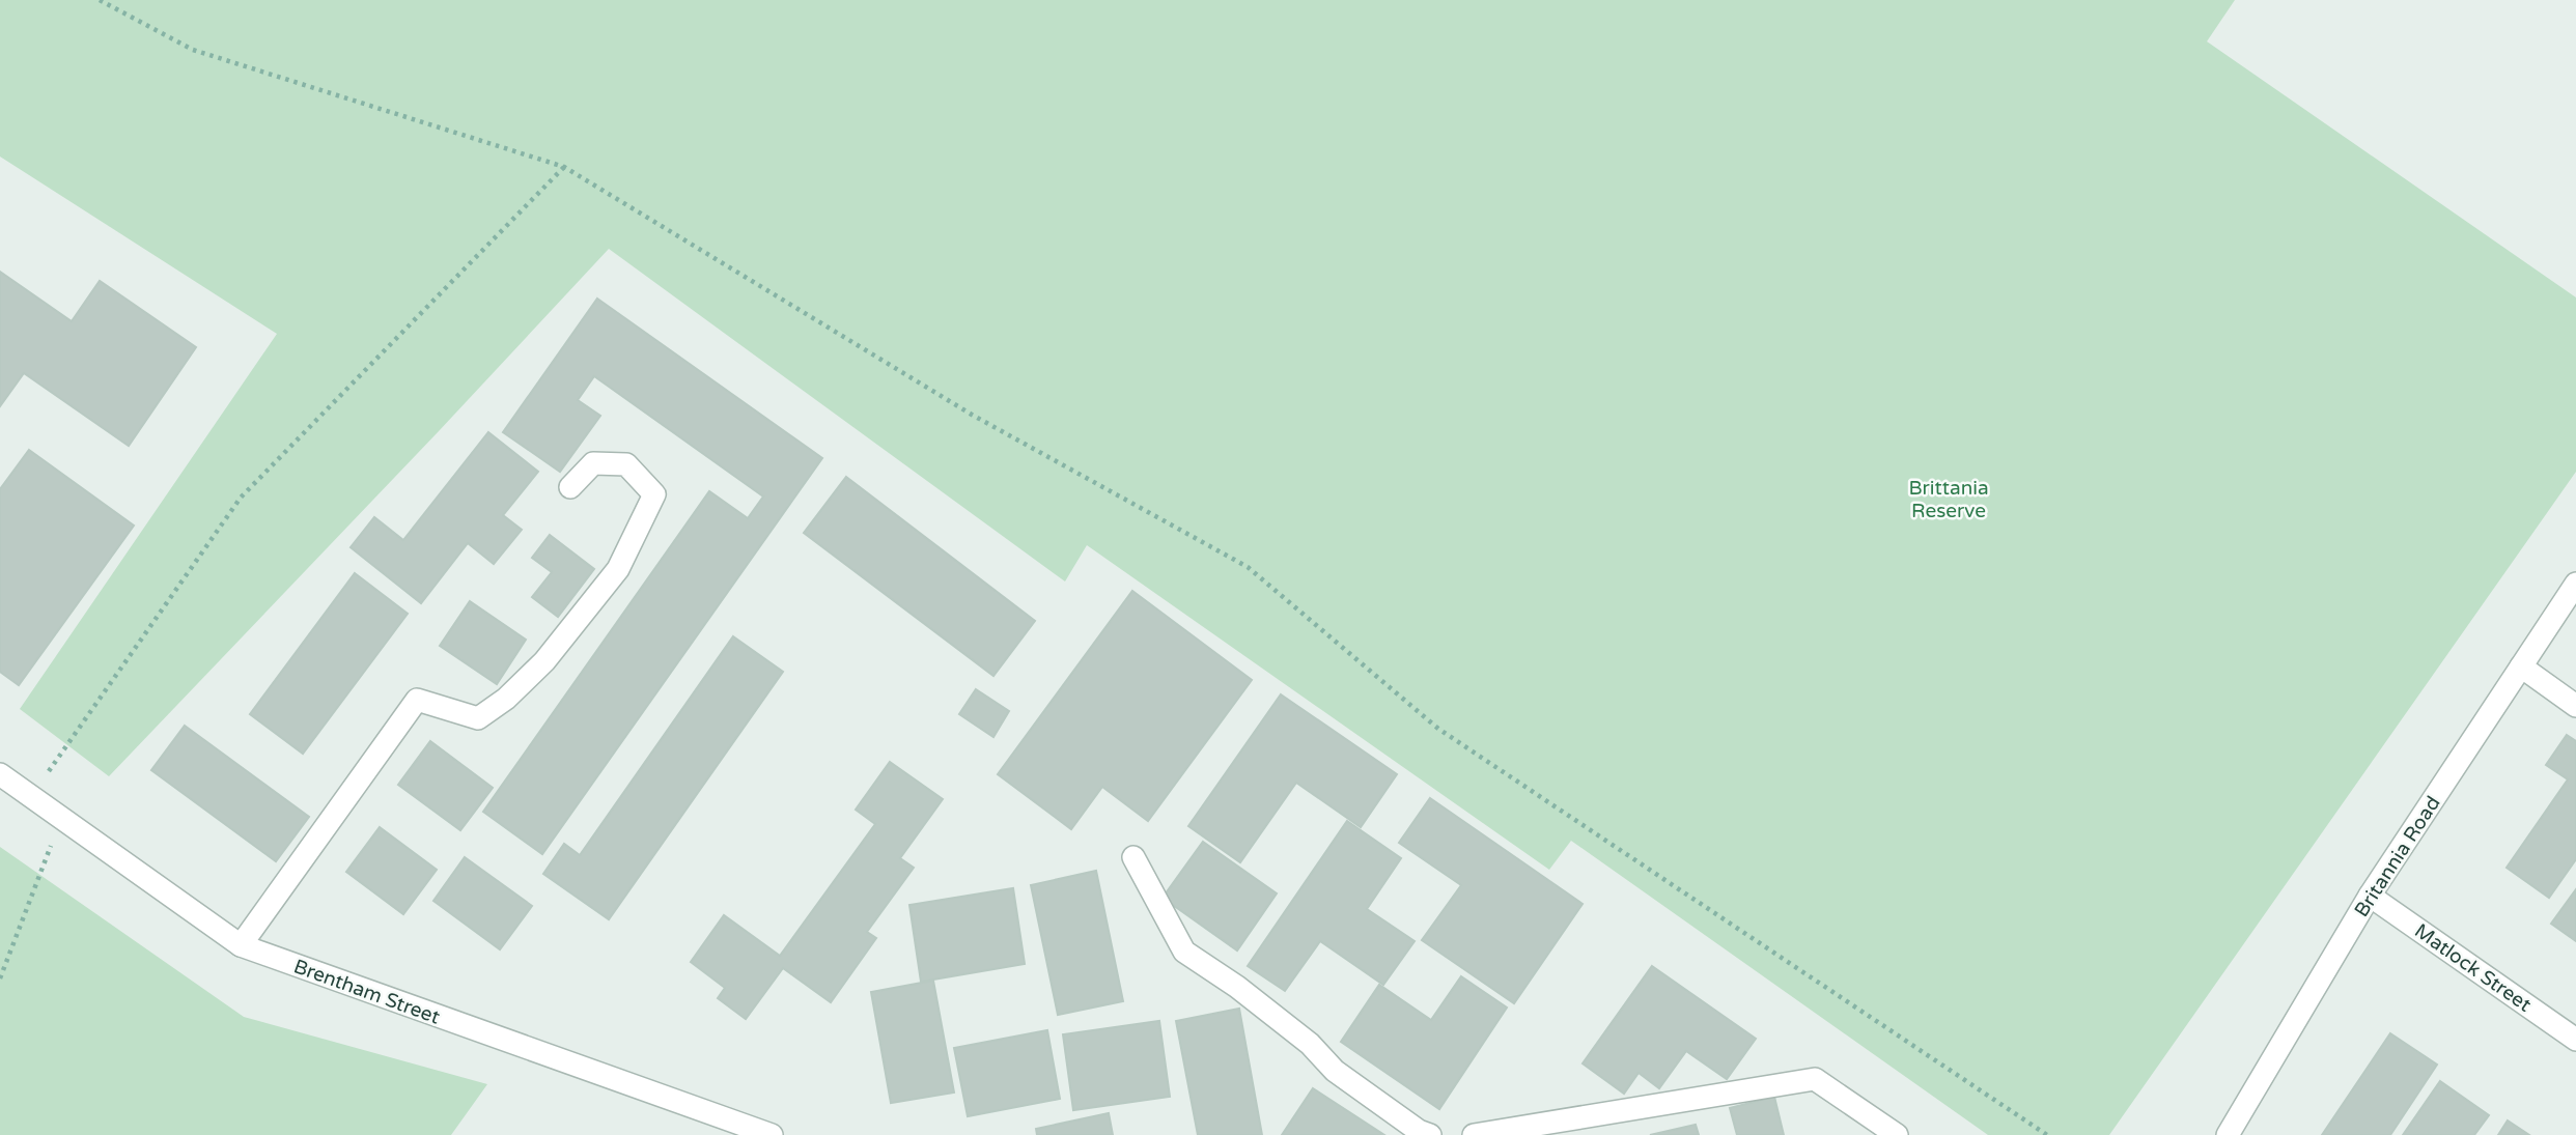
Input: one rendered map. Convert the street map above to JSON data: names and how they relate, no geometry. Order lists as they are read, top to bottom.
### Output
{
  "streets": {
    "street": ["Britannia Road", "Matlock Street", "Brentham Street"]
  },
  "crossings": [
    ["Britannia Road", "Matlock Street"]
  ],
  "parks": ["Brittania Reserve"]
}
